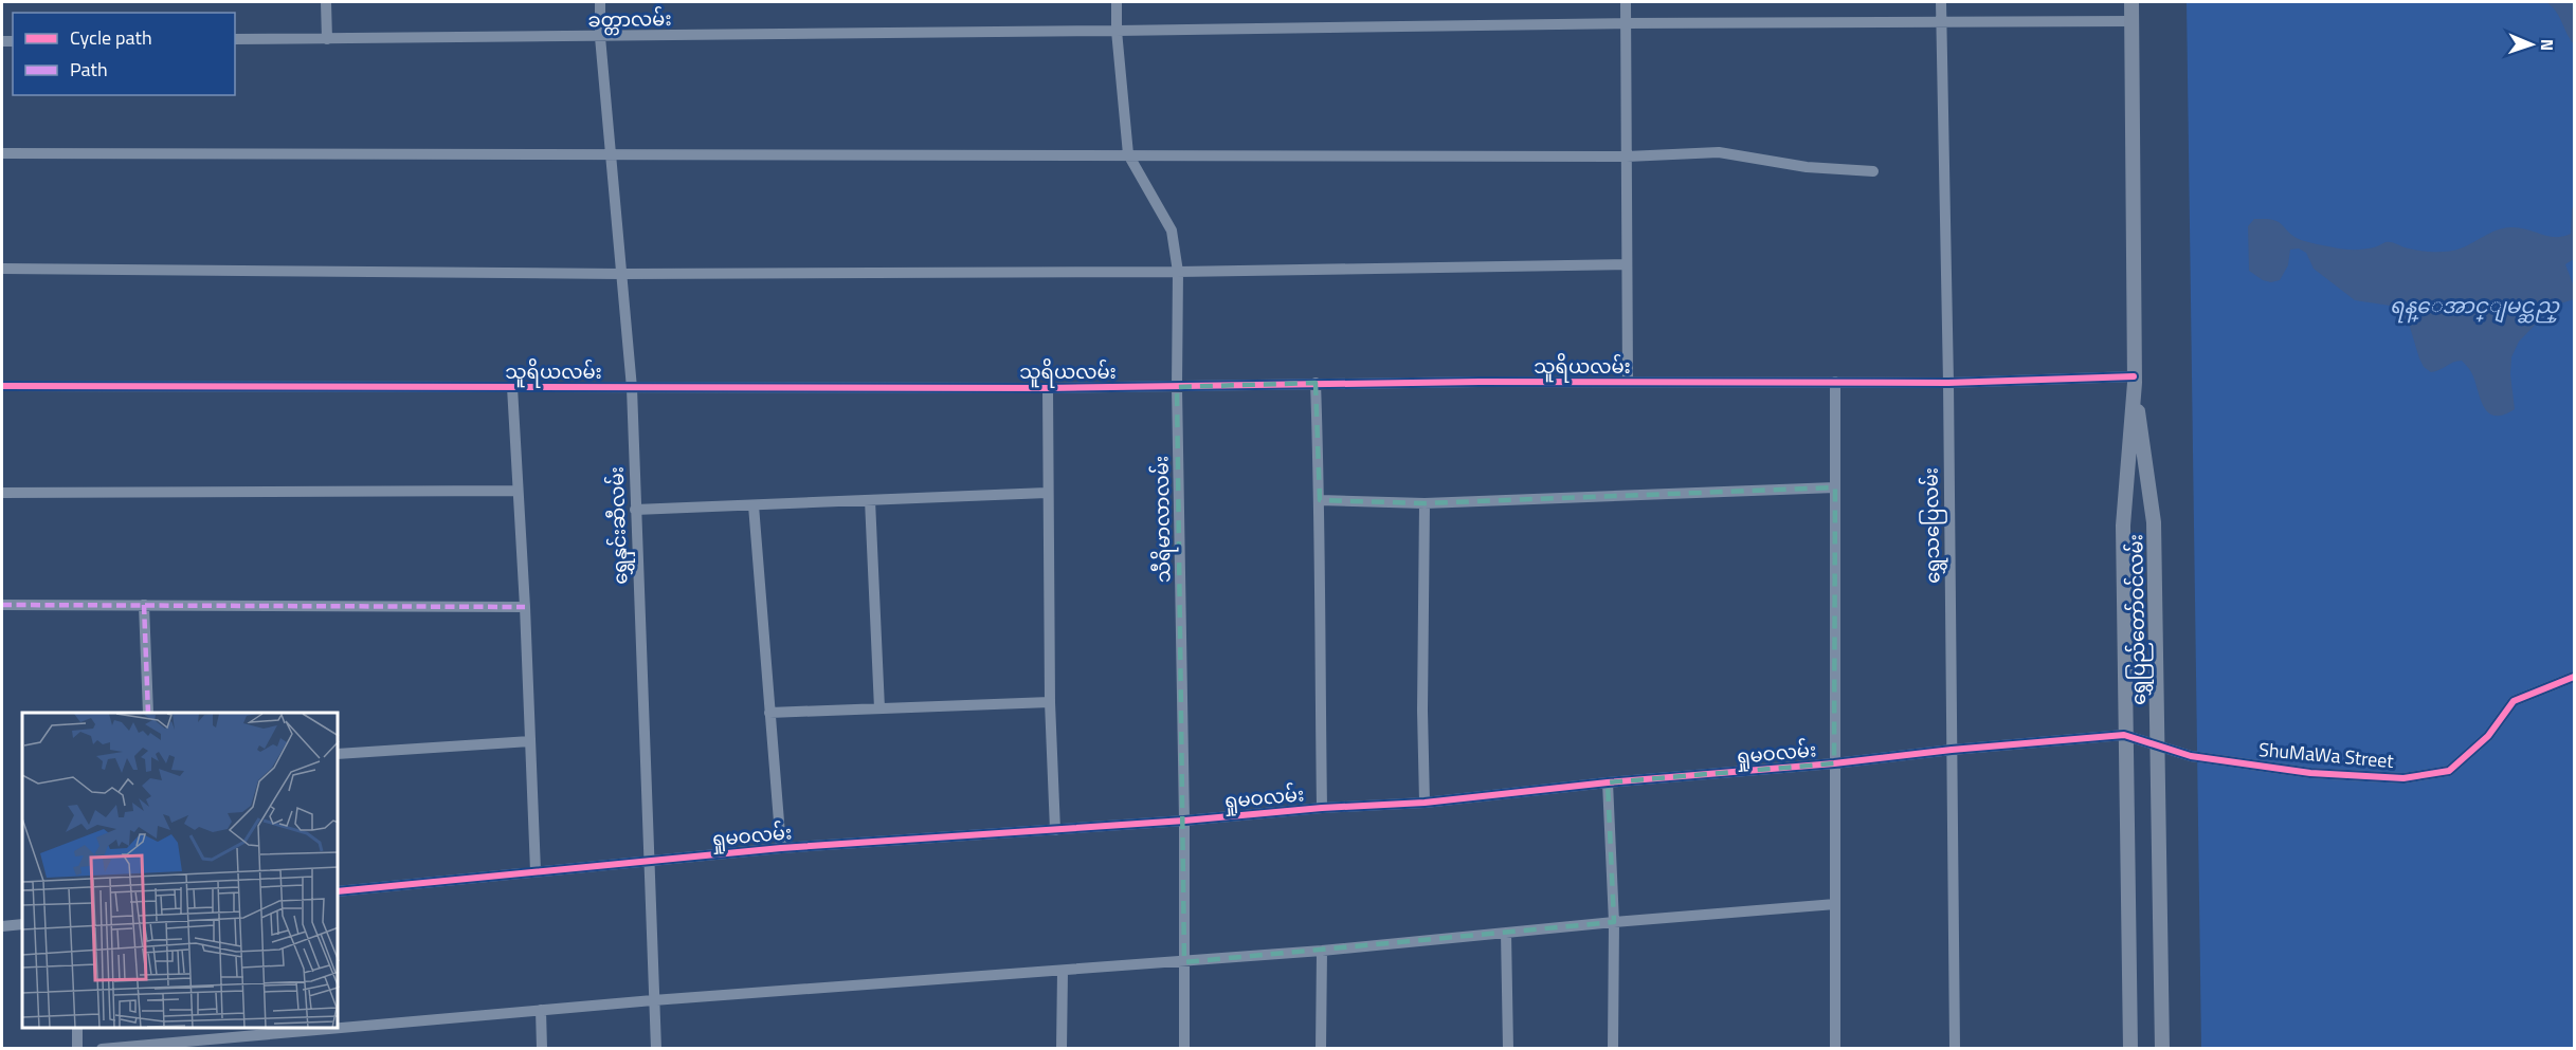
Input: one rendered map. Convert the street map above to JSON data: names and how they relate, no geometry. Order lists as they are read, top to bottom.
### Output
{
  "streets": {
    "main road": ["ရွှေပြည်တော်ဝင်လမ်း"],
    "street": [
      "ခတ္တာလမ်း",
      "သူရိယလမ်း",
      "သီရိမာလာလမ်း",
      "ရွှေနှင်းဆီလမ်း",
      "ရွှေသပြေလမ်း",
      "ရှုမဝလမ်း",
      "ShuMaWa Street"
    ]
  },
  "crossings": [
    ["ခတ္တာလမ်း", "သီရိမာလာလမ်း"],
    ["ခတ္တာလမ်း", "ရွှေနှင်းဆီလမ်း"],
    ["ခတ္တာလမ်း", "ရွှေသပြေလမ်း"],
    ["ခတ္တာလမ်း", "ရွှေပြည်တော်ဝင်လမ်း"],
    ["သူရိယလမ်း", "သီရိမာလာလမ်း"],
    ["သူရိယလမ်း", "ရွှေနှင်းဆီလမ်း"],
    ["သူရိယလမ်း", "ရွှေသပြေလမ်း"],
    ["သူရိယလမ်း", "ရွှေပြည်တော်ဝင်လမ်း"],
    ["သီရိမာလာလမ်း", "ရှုမဝလမ်း"],
    ["ရွှေနှင်းဆီလမ်း", "ရှုမဝလမ်း"],
    ["ရွှေသပြေလမ်း", "ရှုမဝလမ်း"],
    ["ရွှေပြည်တော်ဝင်လမ်း", "ရှုမဝလမ်း"],
    ["ရှုမဝလမ်း", "ShuMaWa Street"]
  ],
  "water": ["ရန္ေအာင္ျမင္ဆည္"],
  "legend": ["Cycle path", "Path"],
  "north": "right"
}
